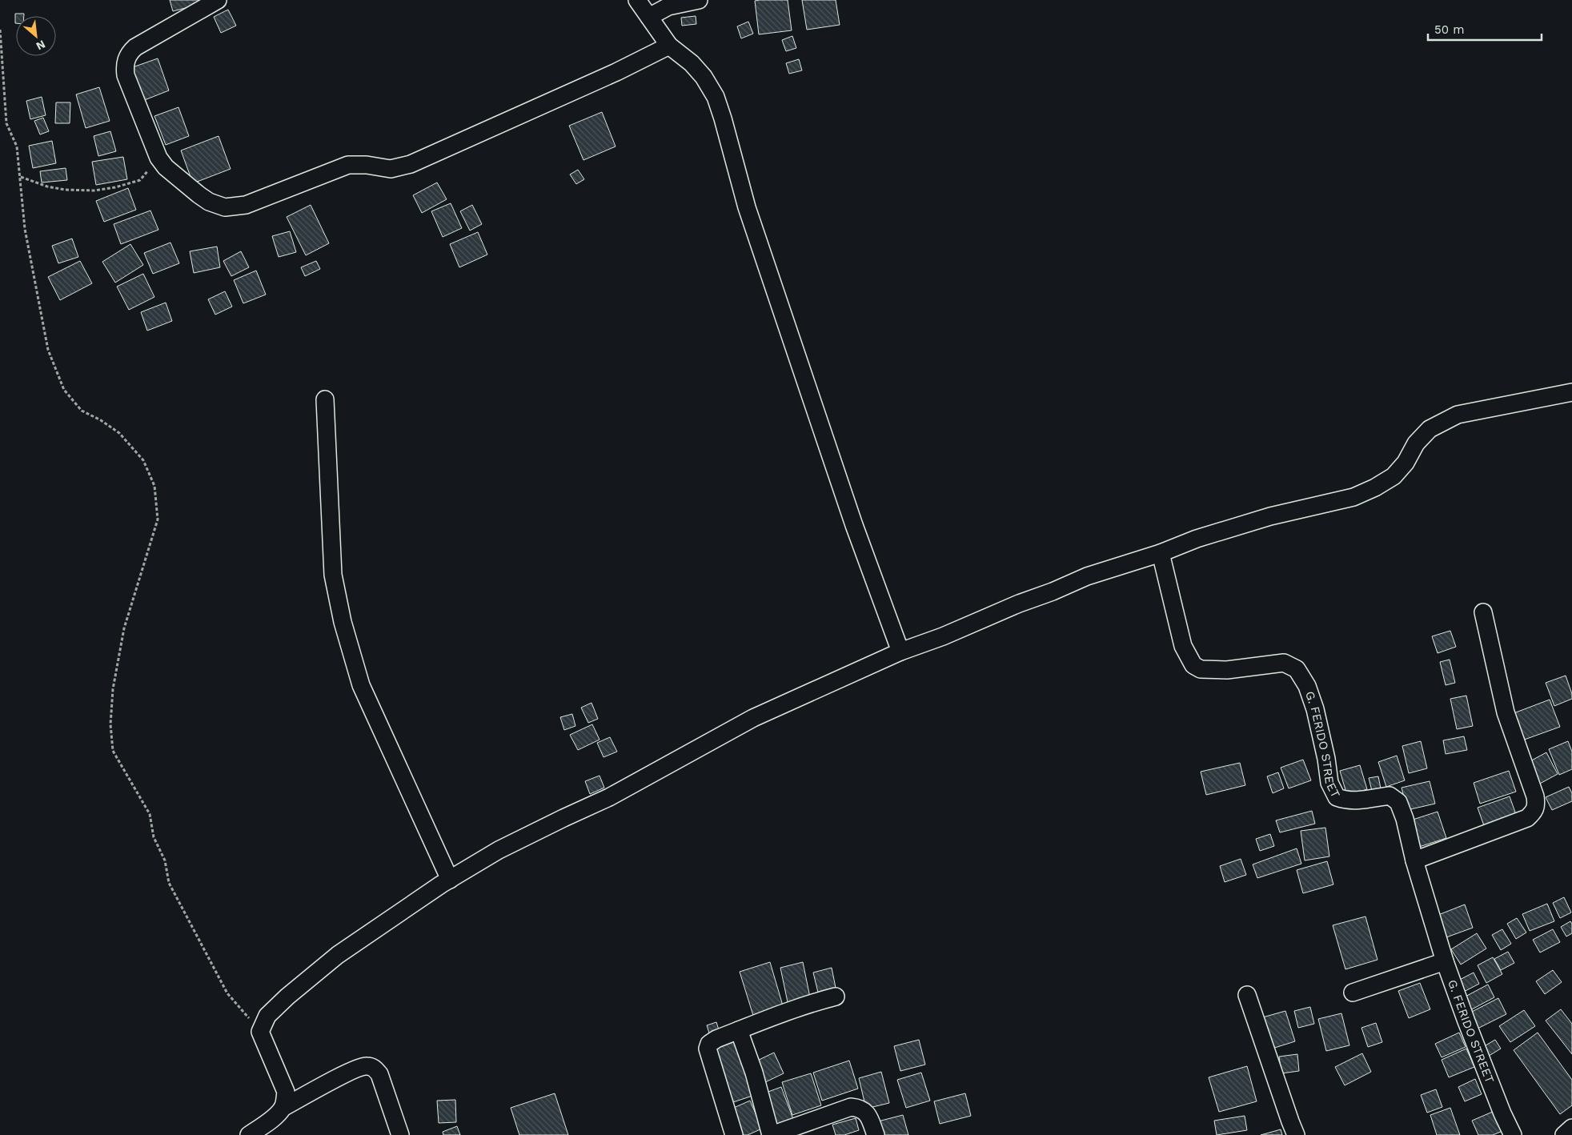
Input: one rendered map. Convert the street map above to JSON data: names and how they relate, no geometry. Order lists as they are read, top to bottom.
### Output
{
  "streets": {
    "street": ["G. FERIDO STREET"]
  },
  "scale_bar": "50 m",
  "north": "bottom right"
}
